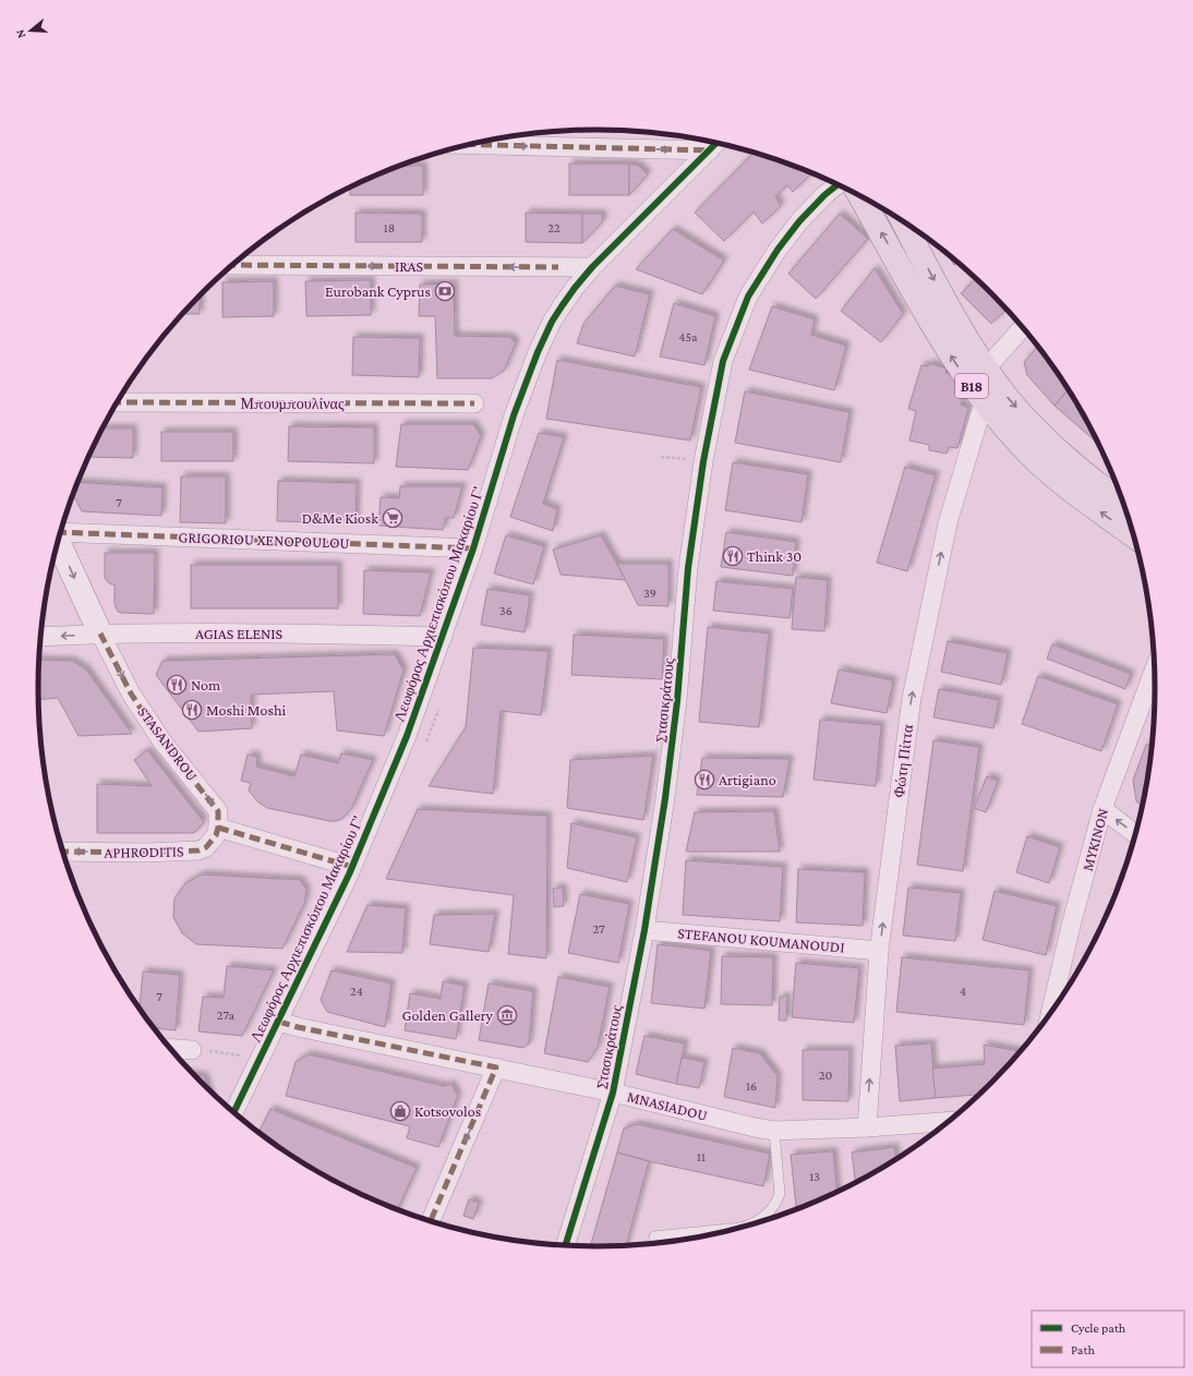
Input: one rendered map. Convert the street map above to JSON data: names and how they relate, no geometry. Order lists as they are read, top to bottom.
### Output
{
  "streets": {
    "main road": ["B18"],
    "street": [
      "IRAS",
      "Μπουμπουλίνας",
      "GRIGORIOU XENOPOULOU",
      "Λεωφόρος Αρχιεπισκόπου Μακαρίου Γ'",
      "AGIAS ELENIS",
      "Στασικράτους",
      "STASANDROU",
      "Φώτη Πίττα",
      "MYKINON",
      "APHRODITIS",
      "STEFANOU KOUMANOUDI",
      "MNASIADOU"
    ]
  },
  "crossings": [
    ["IRAS", "Λεωφόρος Αρχιεπισκόπου Μακαρίου Γ'"],
    ["B18", "Φώτη Πίττα"],
    ["GRIGORIOU XENOPOULOU", "Λεωφόρος Αρχιεπισκόπου Μακαρίου Γ'"],
    ["Λεωφόρος Αρχιεπισκόπου Μακαρίου Γ'", "AGIAS ELENIS"],
    ["Λεωφόρος Αρχιεπισκόπου Μακαρίου Γ'", "MNASIADOU"],
    ["AGIAS ELENIS", "STASANDROU"],
    ["Στασικράτους", "STEFANOU KOUMANOUDI"],
    ["Στασικράτους", "MNASIADOU"],
    ["STASANDROU", "APHRODITIS"],
    ["Φώτη Πίττα", "STEFANOU KOUMANOUDI"],
    ["Φώτη Πίττα", "MNASIADOU"]
  ],
  "one_way": ["STASANDROU", "Φώτη Πίττα", "APHRODITIS"],
  "places": {
    "bank": ["Eurobank Cyprus"],
    "supermarket": ["D&Me Kiosk"],
    "restaurant": [
      "Think 30",
      "Nom",
      "Moshi Moshi",
      "Artigiano"
    ],
    "museum": ["Golden Gallery"],
    "shop": ["Kotsovolos"]
  },
  "house_numbers": [
    "18",
    "22",
    "45a",
    "7",
    "39",
    "36",
    "27",
    "24",
    "4",
    "7",
    "27a",
    "20",
    "16",
    "11",
    "13"
  ],
  "legend": ["Cycle path", "Path"],
  "north": "left"
}
